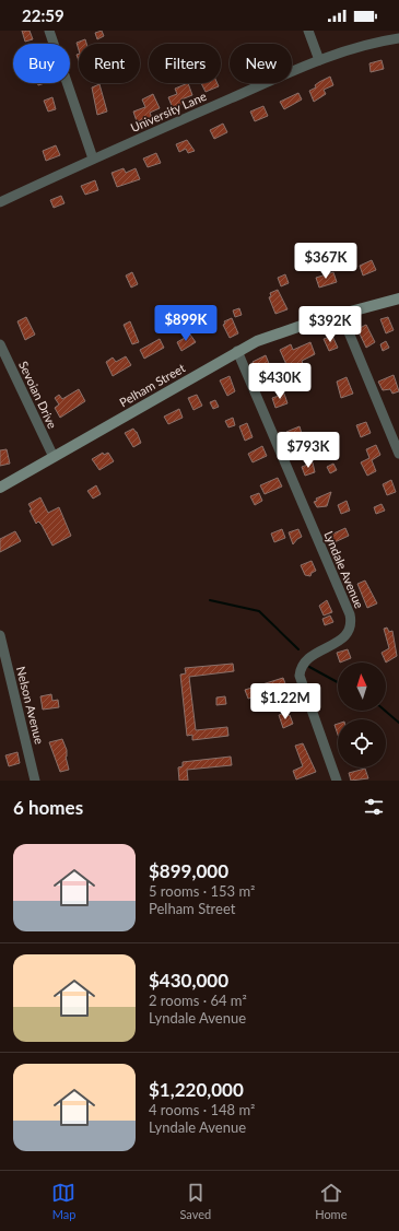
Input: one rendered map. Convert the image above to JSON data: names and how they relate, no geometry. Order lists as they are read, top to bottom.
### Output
{
  "streets": {
    "street": [
      "University Lane",
      "Pelham Street",
      "Sevoian Drive",
      "Lyndale Avenue",
      "Nelson Avenue"
    ]
  },
  "crossings": [
    ["Pelham Street", "Sevoian Drive"],
    ["Pelham Street", "Lyndale Avenue"]
  ],
  "north": "top",
  "page": {
    "status": "22:59",
    "chip": [
      "Buy",
      "Rent",
      "Filters",
      "New"
    ],
    "price": [
      "$367K",
      "$899K",
      "$392K",
      "$430K",
      "$793K",
      "$1.22M"
    ],
    "heading": "6 homes",
    "list": [
      {
        "name": "$899,000",
        "note": "5 rooms · 153 m² · Pelham Street"
      },
      {
        "name": "$430,000",
        "note": "2 rooms · 64 m² · Lyndale Avenue"
      },
      {
        "name": "$1,220,000",
        "note": "4 rooms · 148 m² · Lyndale Avenue"
      }
    ],
    "tabs": ["Map", "Saved", "Home"]
  }
}
